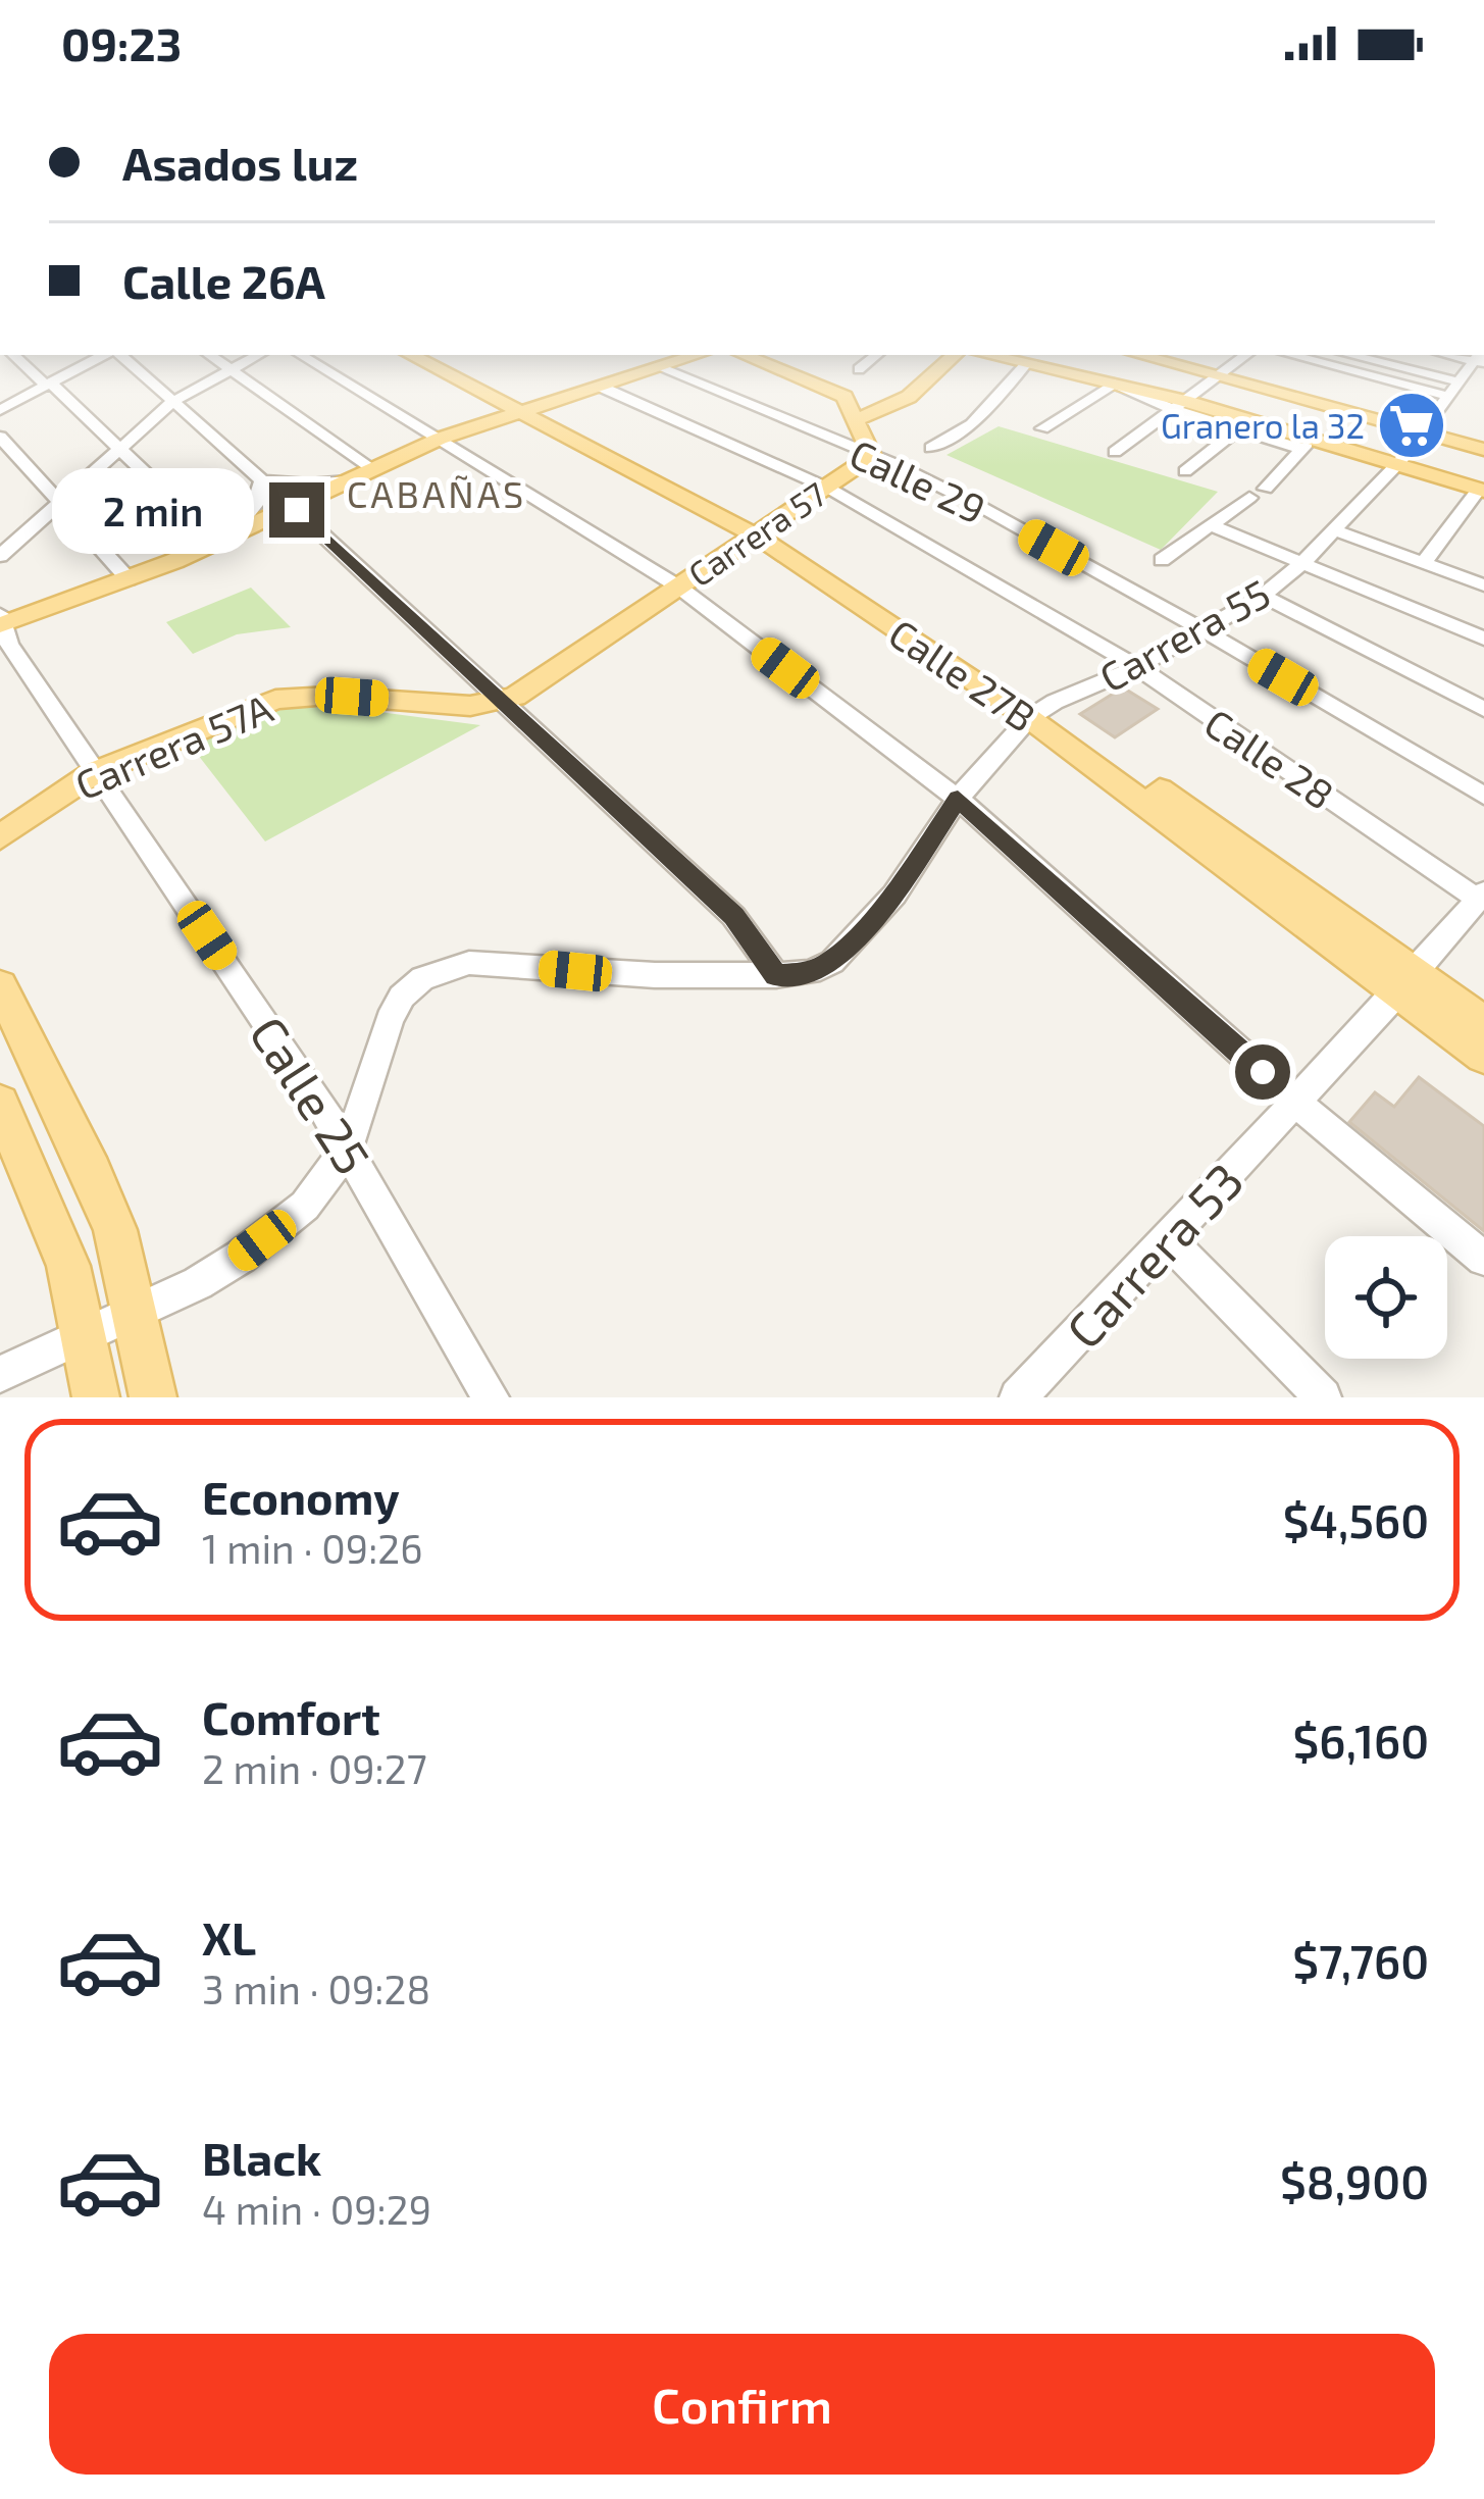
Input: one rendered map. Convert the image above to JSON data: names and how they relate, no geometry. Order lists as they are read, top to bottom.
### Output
{
  "streets": {
    "main road": ["Carrera 57", "Calle 27B", "Carrera 57A"],
    "street": [
      "Calle 29",
      "Carrera 55",
      "Calle 28",
      "Calle 25",
      "Carrera 53"
    ]
  },
  "crossings": [
    ["Calle 29", "Carrera 57"],
    ["Calle 29", "Carrera 55"],
    ["Carrera 57", "Calle 27B"],
    ["Carrera 57", "Carrera 57A"],
    ["Carrera 57", "Calle 28"],
    ["Carrera 55", "Calle 27B"],
    ["Carrera 55", "Calle 28"],
    ["Carrera 55", "Calle 25"],
    ["Calle 27B", "Carrera 53"],
    ["Carrera 57A", "Calle 25"],
    ["Calle 28", "Carrera 53"]
  ],
  "districts": ["CABAÑAS"],
  "places": {
    "supermarket": ["Granero la 32"]
  },
  "page": {
    "status": "09:23",
    "banner": ["Asados luz", "Calle 26A"],
    "bubble": "2 min",
    "list": [
      {
        "name": "Economy",
        "note": "1 min · 09:26",
        "value": "$4,560"
      },
      {
        "name": "Comfort",
        "note": "2 min · 09:27",
        "value": "$6,160"
      },
      {
        "name": "XL",
        "note": "3 min · 09:28",
        "value": "$7,760"
      },
      {
        "name": "Black",
        "note": "4 min · 09:29",
        "value": "$8,900"
      }
    ],
    "buttons": "Confirm"
  }
}
